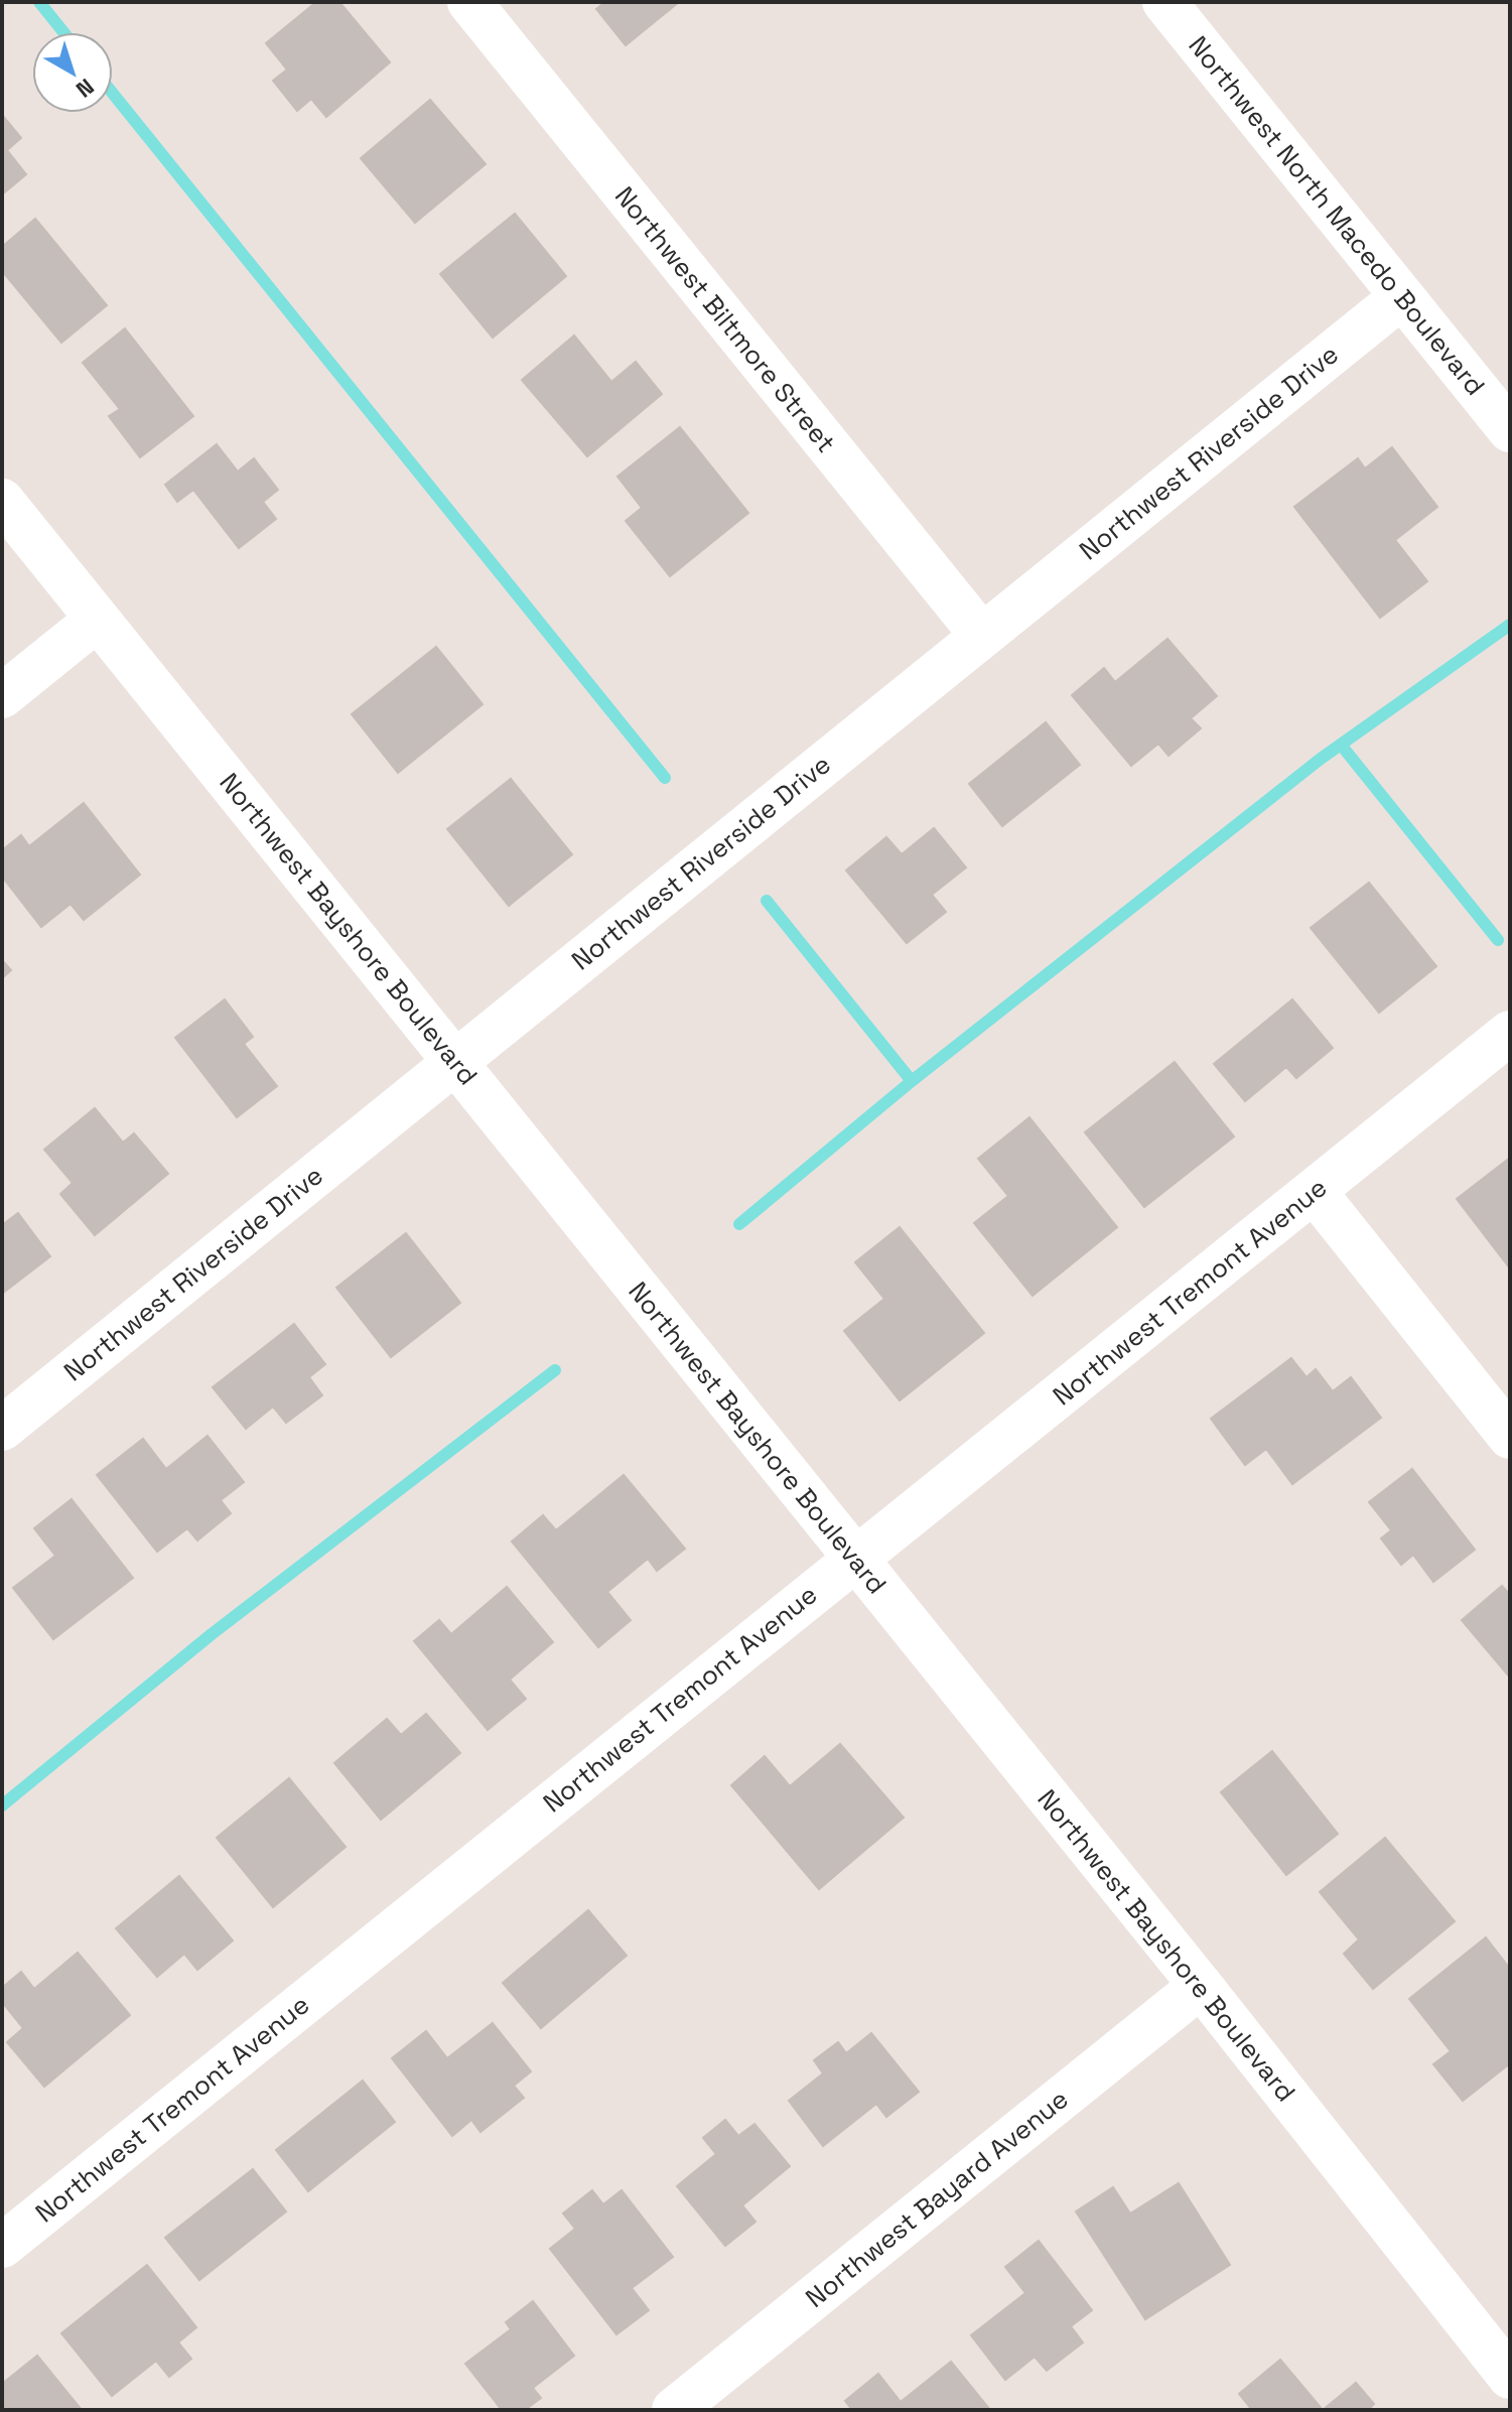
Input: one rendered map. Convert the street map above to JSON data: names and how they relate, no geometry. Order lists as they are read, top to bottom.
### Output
{
  "streets": {
    "street": [
      "Northwest North Macedo Boulevard",
      "Northwest Biltmore Street",
      "Northwest Riverside Drive",
      "Northwest Bayshore Boulevard",
      "Northwest Tremont Avenue",
      "Northwest Bayard Avenue"
    ]
  },
  "crossings": [
    ["Northwest North Macedo Boulevard", "Northwest Riverside Drive"],
    ["Northwest Biltmore Street", "Northwest Riverside Drive"],
    ["Northwest Riverside Drive", "Northwest Bayshore Boulevard"],
    ["Northwest Bayshore Boulevard", "Northwest Tremont Avenue"],
    ["Northwest Bayshore Boulevard", "Northwest Bayard Avenue"]
  ],
  "north": "bottom right"
}
